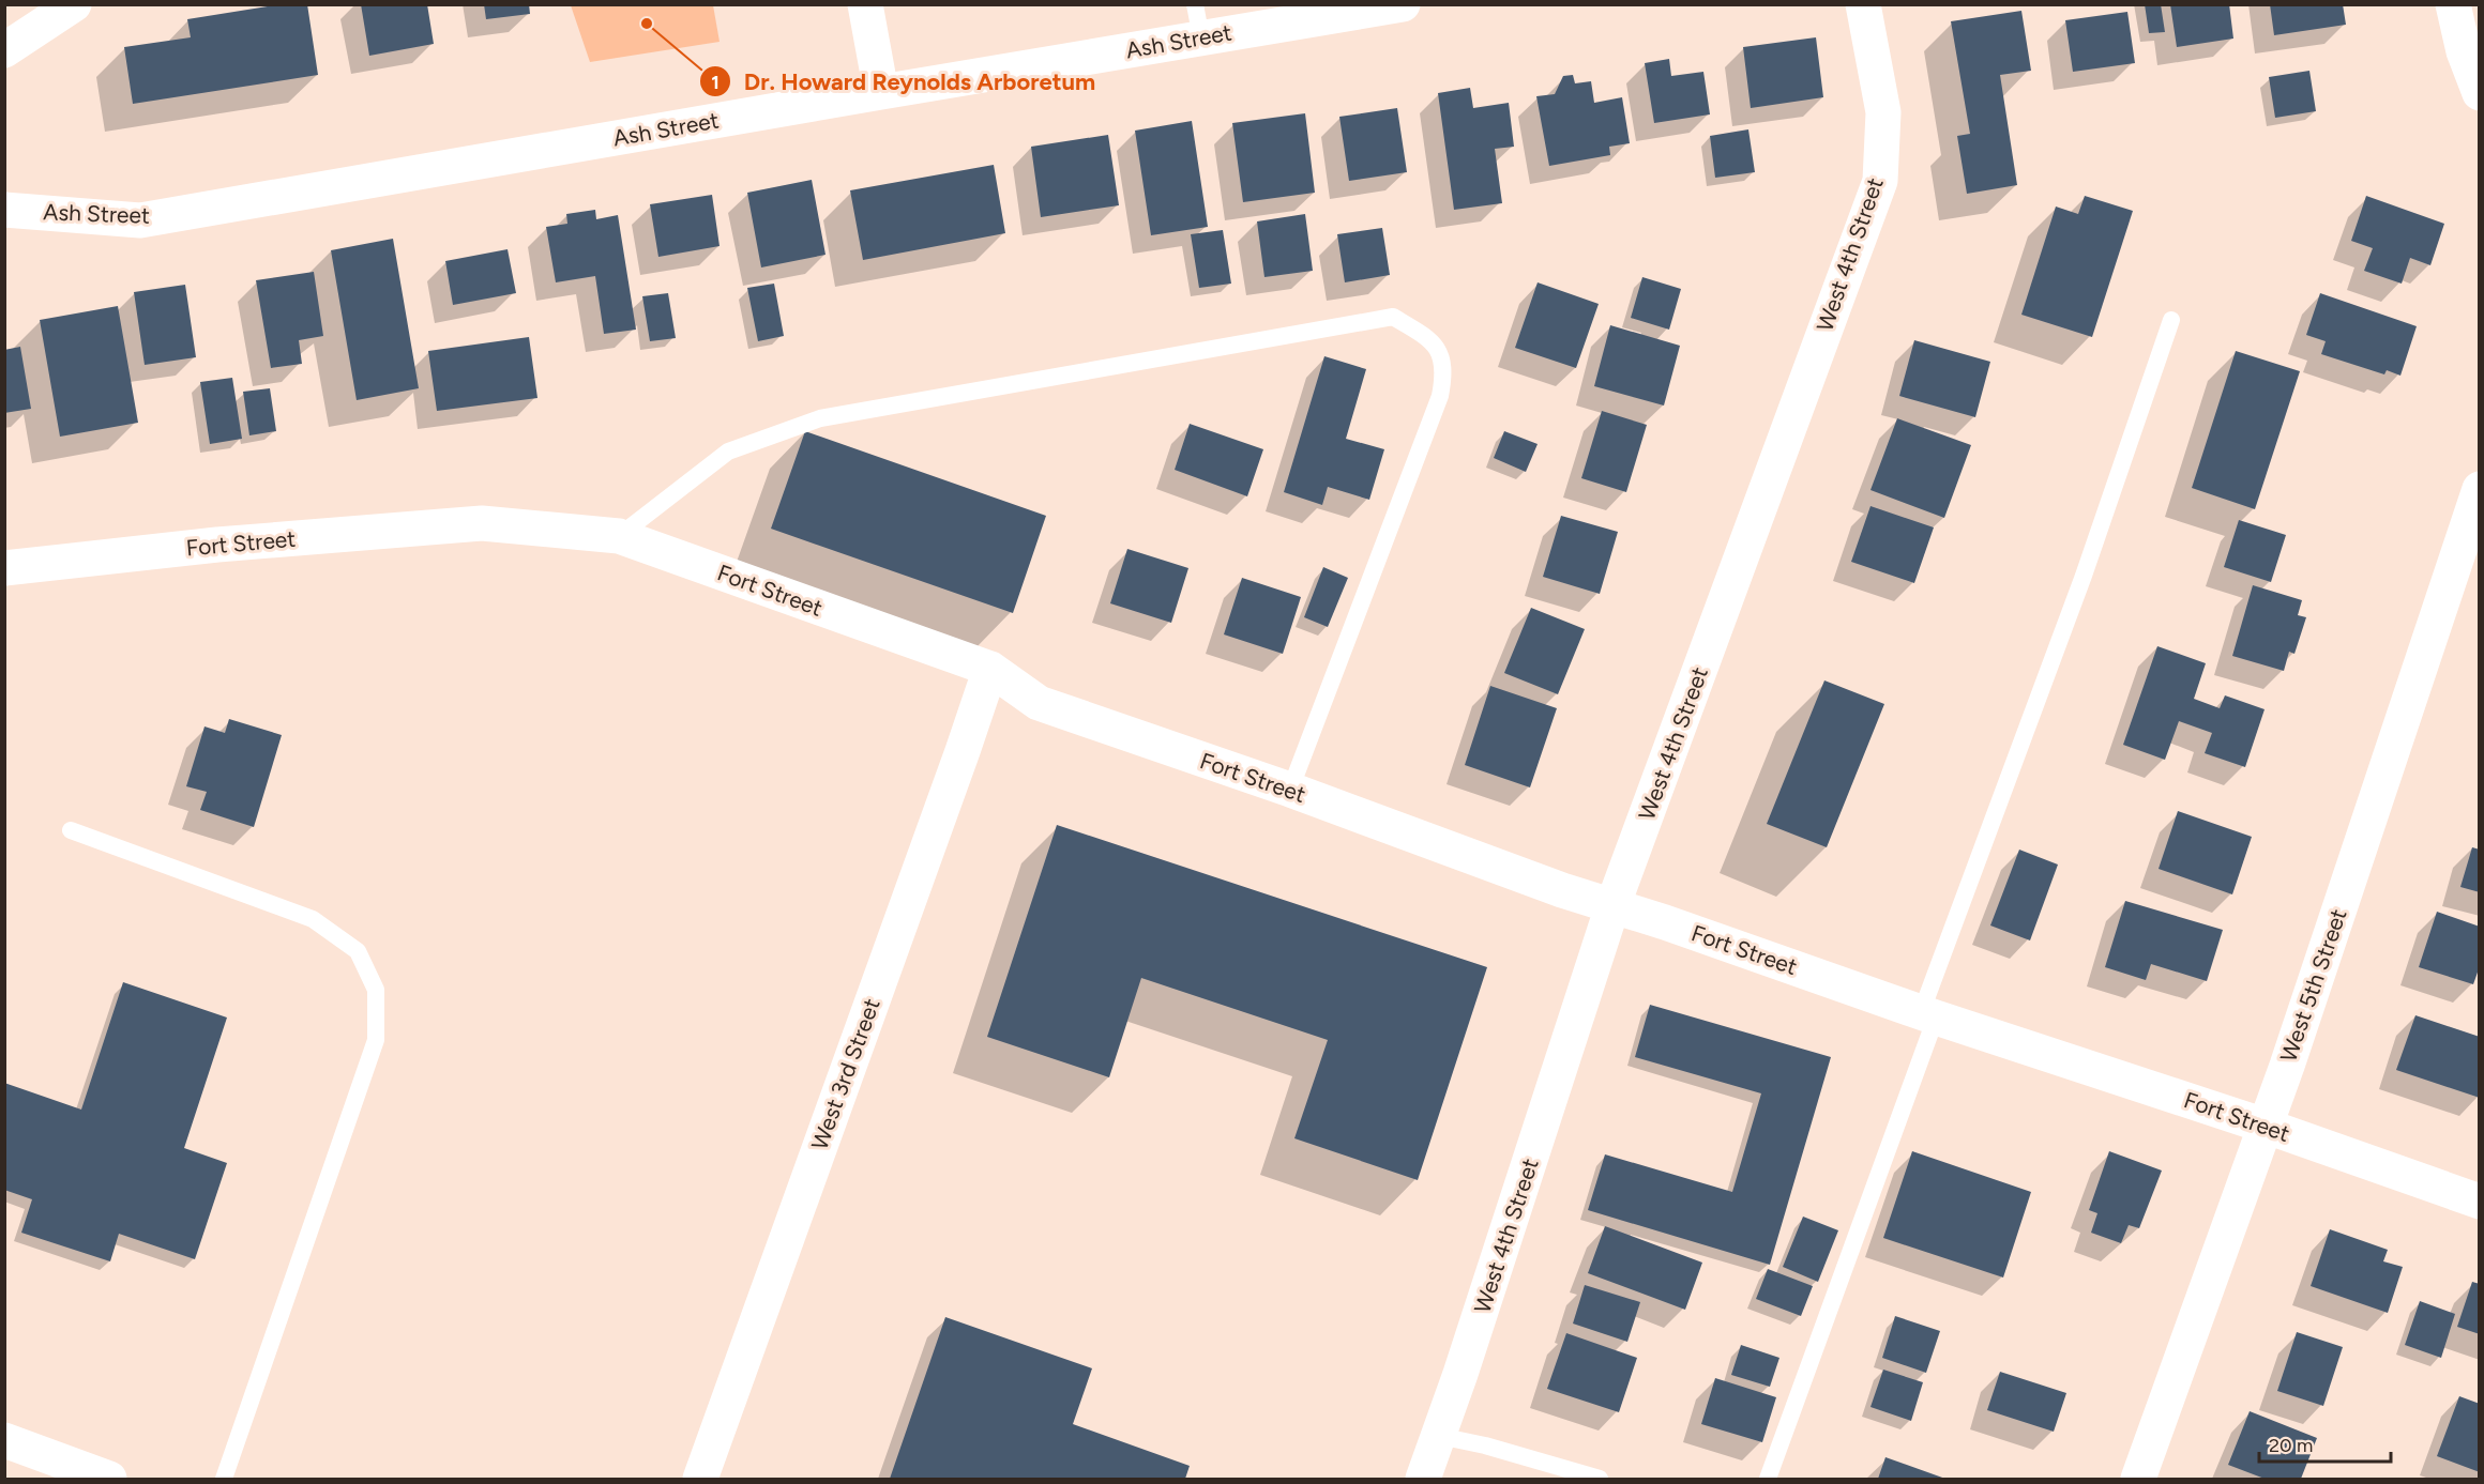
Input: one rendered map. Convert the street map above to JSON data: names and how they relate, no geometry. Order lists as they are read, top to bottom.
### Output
{
  "streets": {
    "street": [
      "Ash Street",
      "West 4th Street",
      "Fort Street",
      "West 5th Street",
      "West 3rd Street"
    ]
  },
  "crossings": [
    ["West 4th Street", "Fort Street"],
    ["Fort Street", "West 5th Street"],
    ["Fort Street", "West 3rd Street"]
  ],
  "places": ["Dr. Howard Reynolds Arboretum"],
  "scale_bar": "20 m"
}
